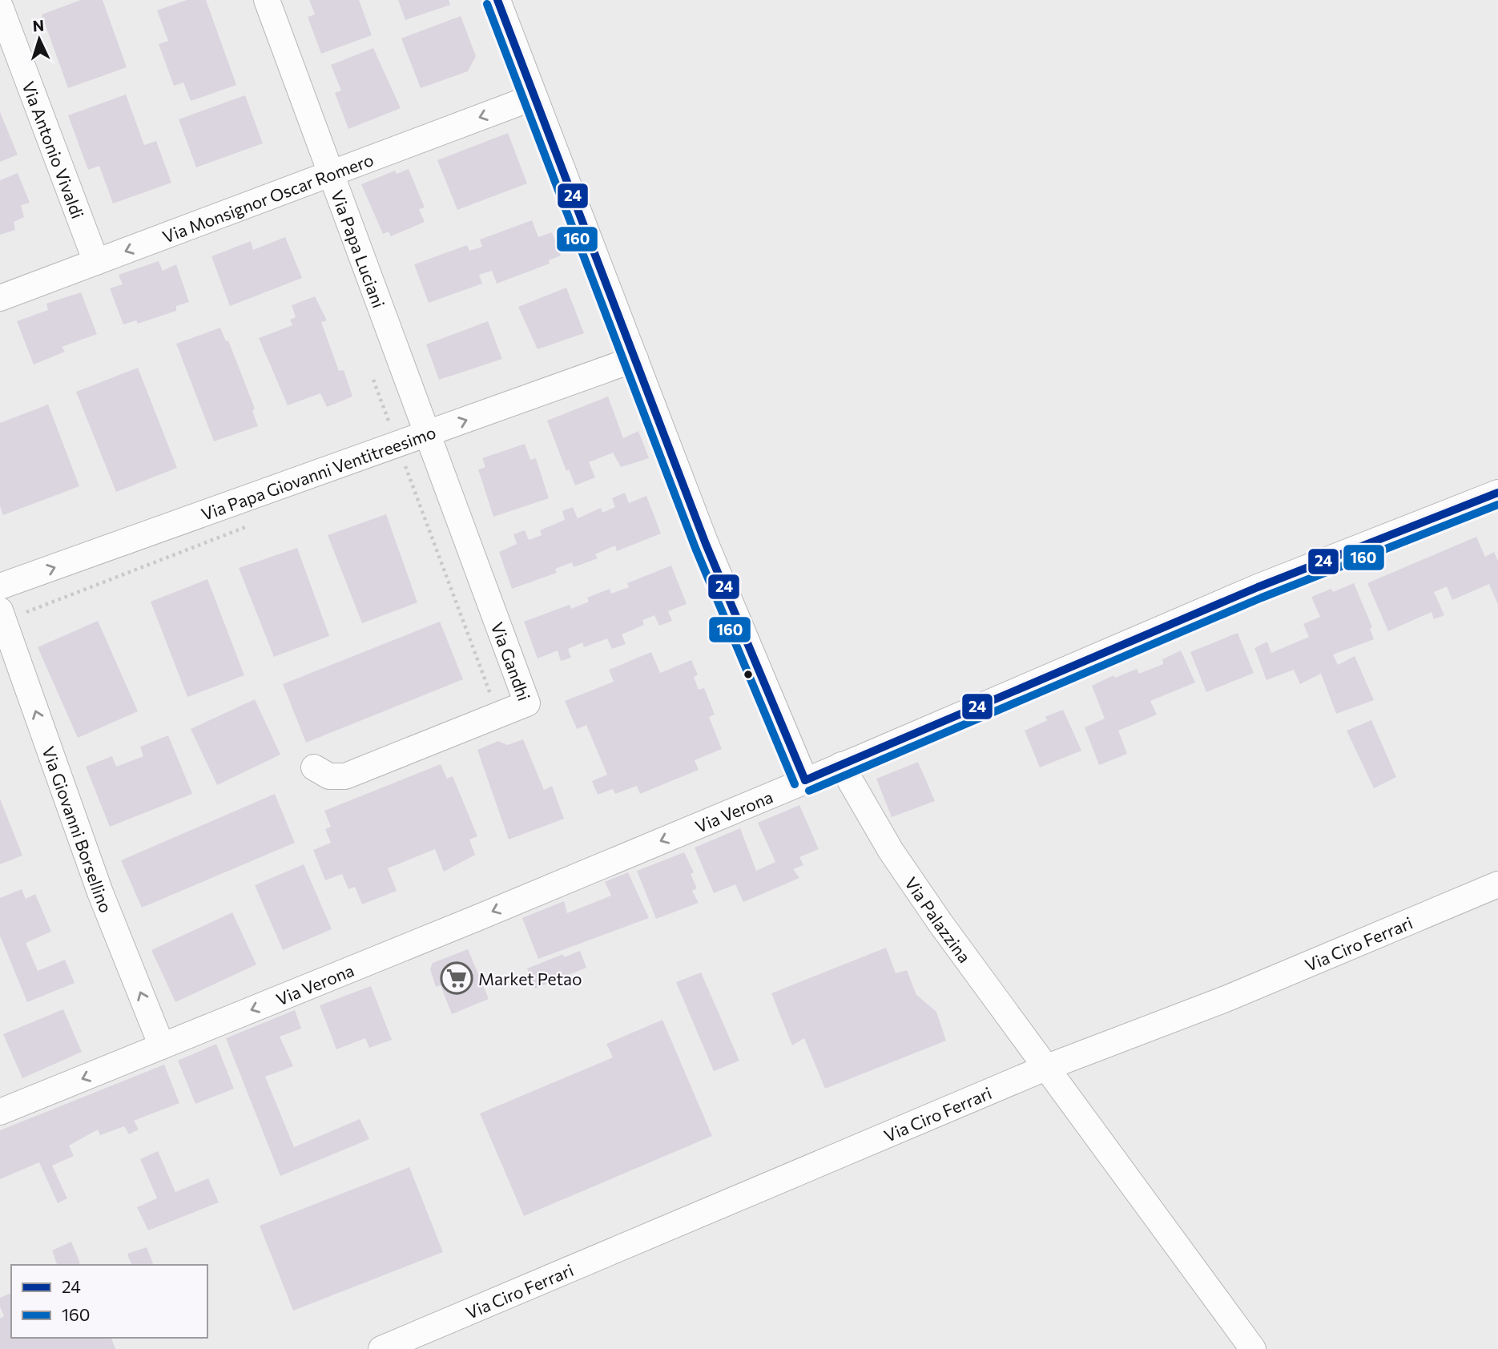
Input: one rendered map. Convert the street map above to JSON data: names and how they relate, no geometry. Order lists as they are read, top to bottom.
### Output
{
  "streets": {
    "street": [
      "Via Antonio Vivaldi",
      "Via Monsignor Oscar Romero",
      "Via Papa Luciani",
      "Via Papa Giovanni Ventitreesimo",
      "Via Gandhi",
      "Via Verona",
      "Via Giovanni Borsellino",
      "Via Palazzina",
      "Via Ciro Ferrari"
    ]
  },
  "crossings": [
    ["Via Antonio Vivaldi", "Via Monsignor Oscar Romero"],
    ["Via Monsignor Oscar Romero", "Via Papa Luciani"],
    ["Via Papa Luciani", "Via Papa Giovanni Ventitreesimo"],
    ["Via Papa Luciani", "Via Gandhi"],
    ["Via Papa Giovanni Ventitreesimo", "Via Gandhi"],
    ["Via Verona", "Via Giovanni Borsellino"],
    ["Via Verona", "Via Palazzina"],
    ["Via Palazzina", "Via Ciro Ferrari"]
  ],
  "one_way": [
    "Via Monsignor Oscar Romero",
    "Via Papa Giovanni Ventitreesimo",
    "Via Verona",
    "Via Giovanni Borsellino"
  ],
  "places": {
    "supermarket": ["Market Petao"]
  },
  "lines": ["transit line 24", "transit line 160"],
  "legend": ["24", "160"],
  "north": "top"
}
